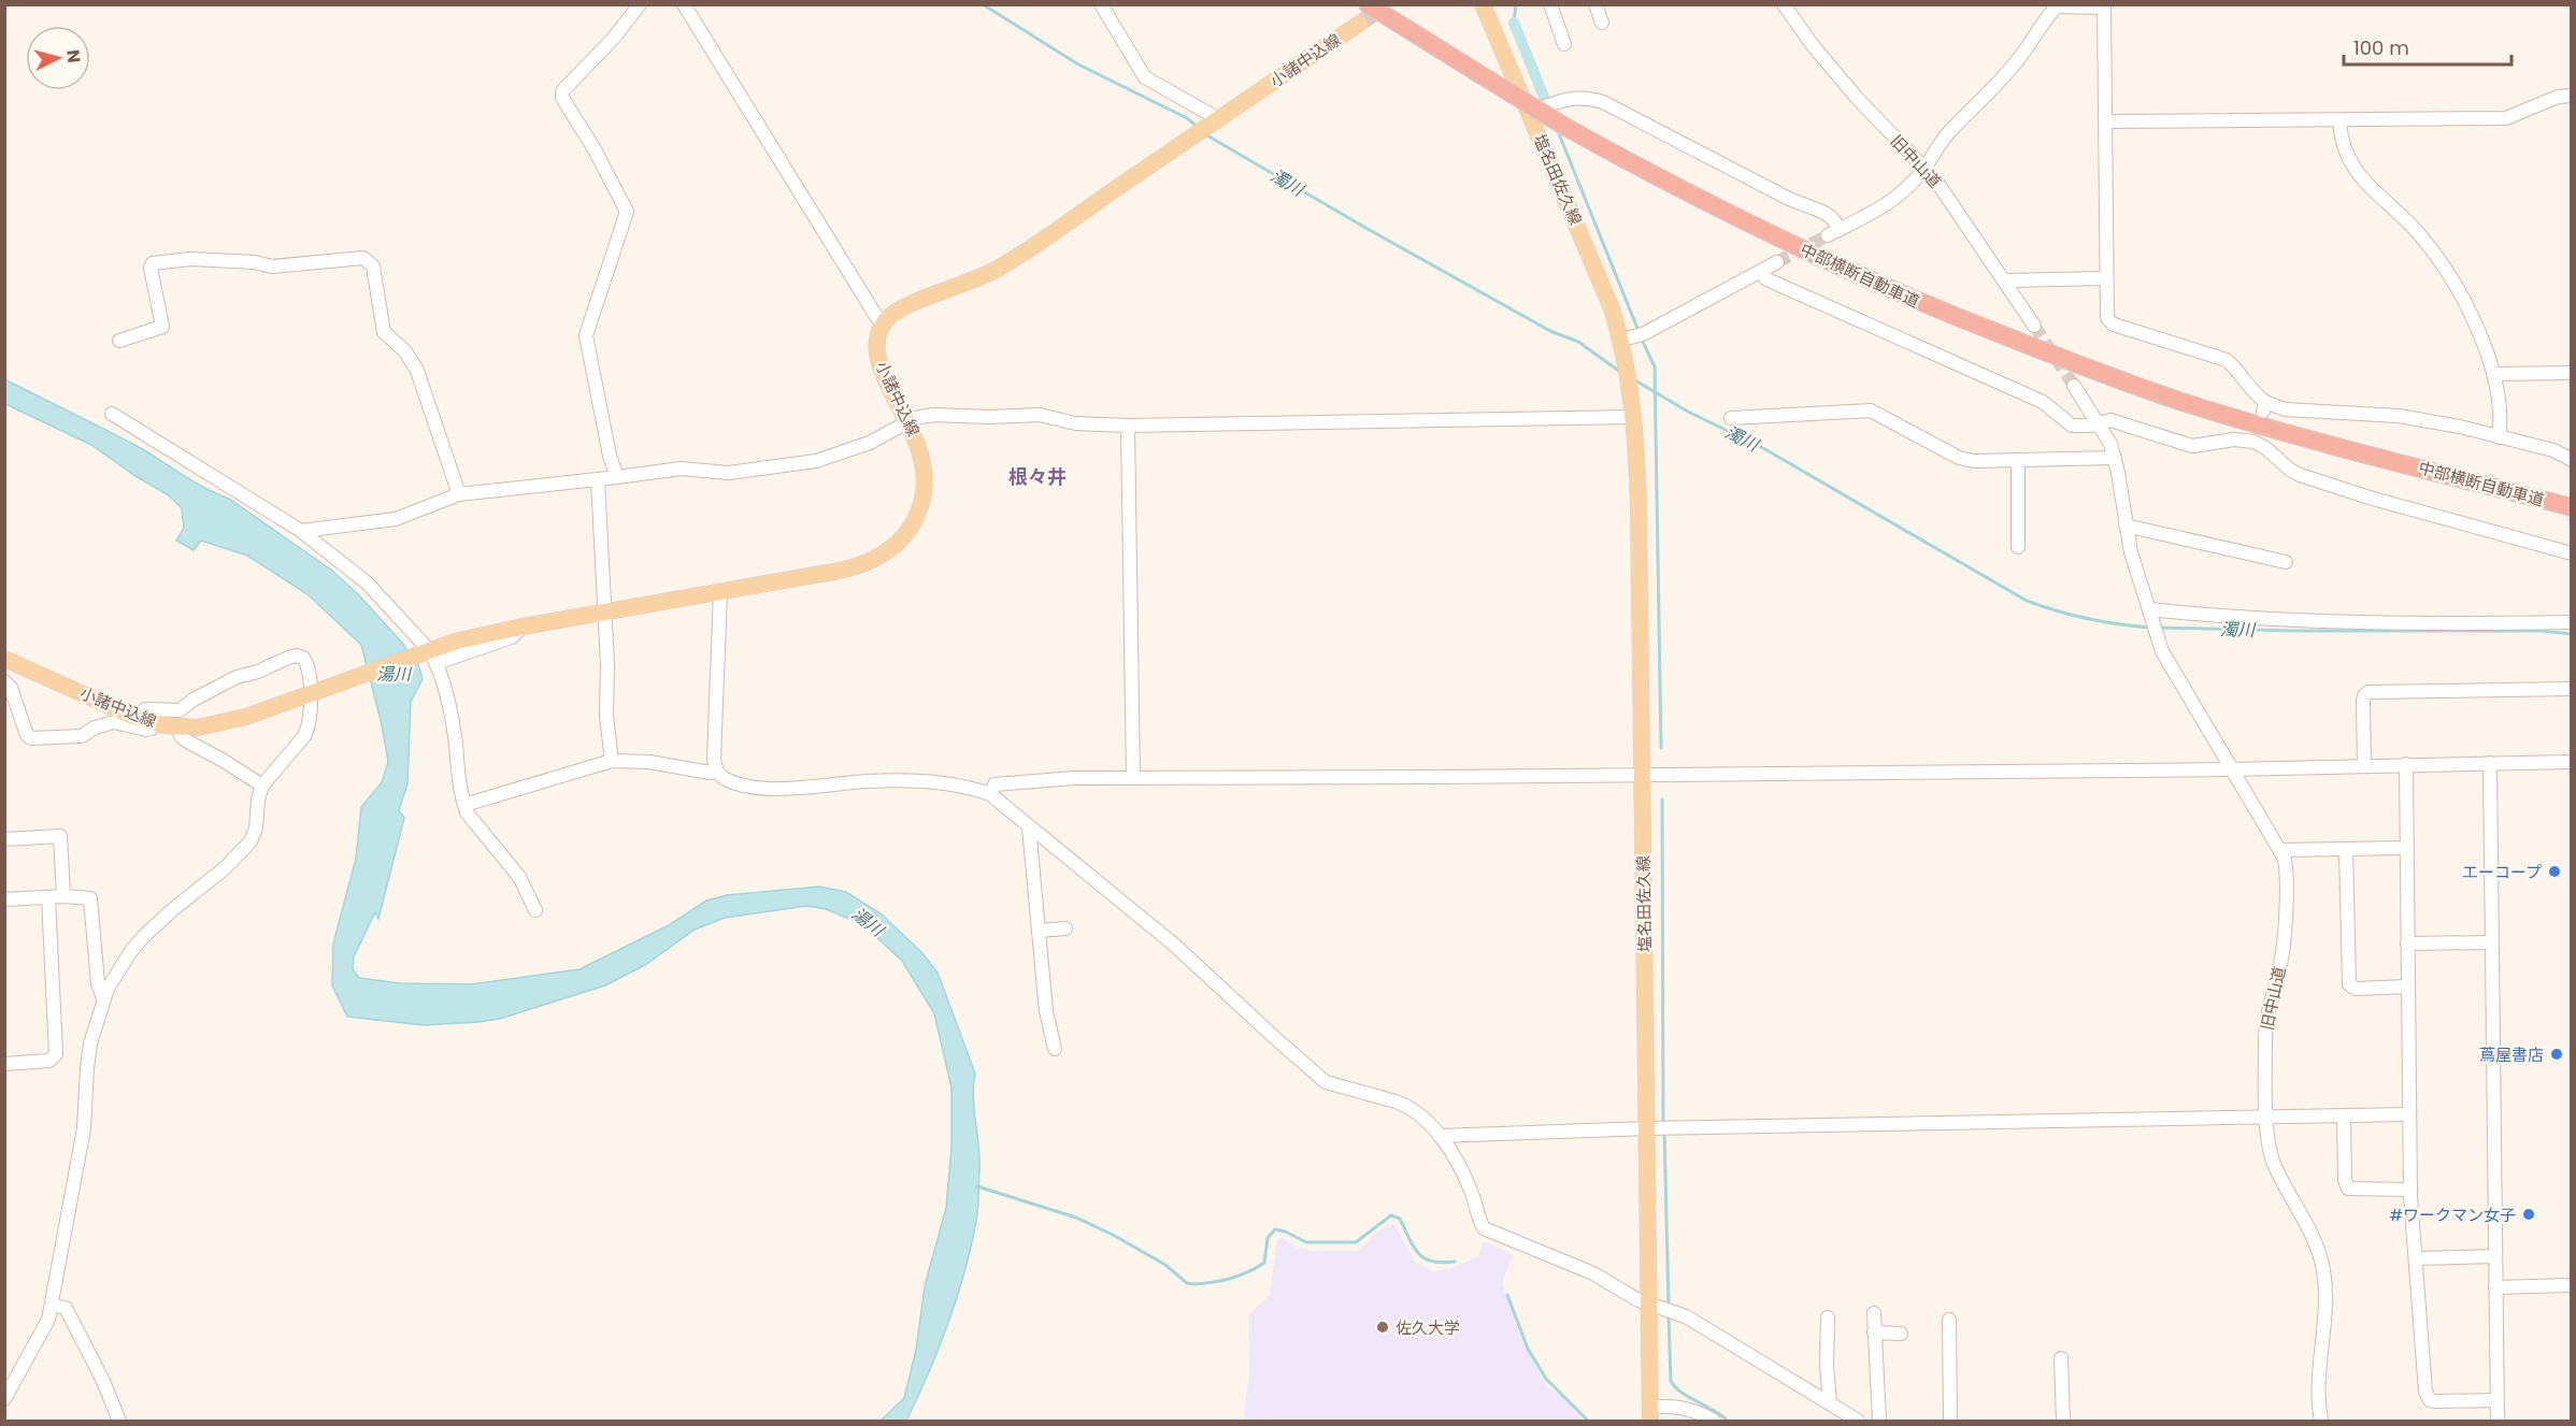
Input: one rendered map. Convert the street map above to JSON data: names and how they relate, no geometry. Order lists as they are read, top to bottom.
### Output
{
  "streets": {
    "highway": ["中部横断自動車道"],
    "main road": ["小諸中込線", "塩名田佐久線"],
    "street": ["旧中山道"]
  },
  "districts": ["根々井"],
  "water": ["濁川", "湯川"],
  "places": [
    "エーコープ",
    "蔦屋書店",
    "#ワークマン女子",
    "佐久大学"
  ],
  "scale_bar": "100 m",
  "north": "right"
}
